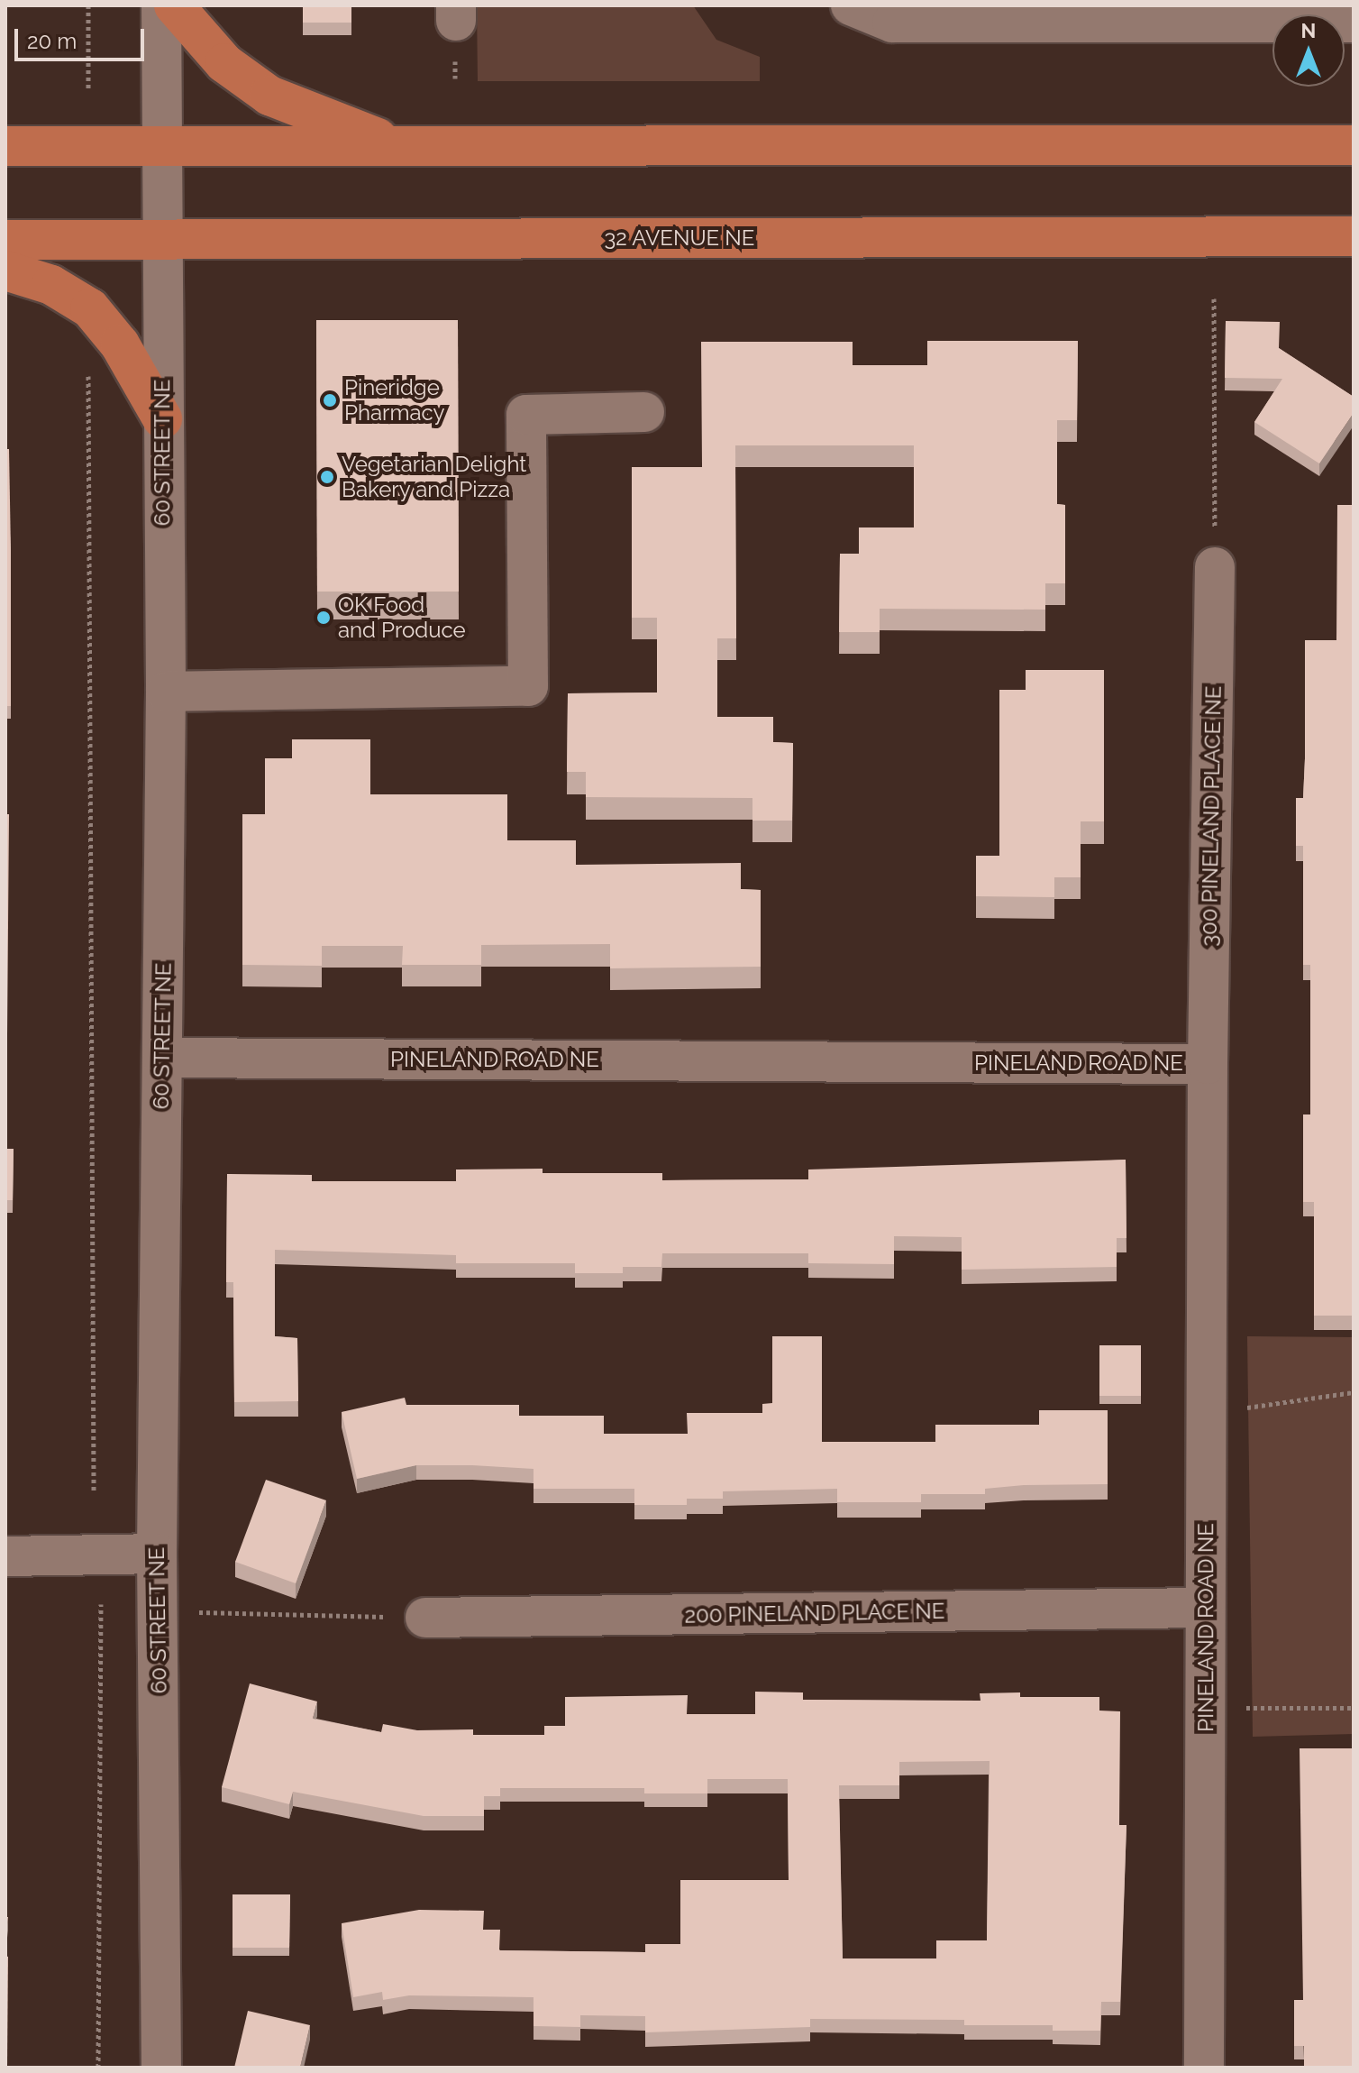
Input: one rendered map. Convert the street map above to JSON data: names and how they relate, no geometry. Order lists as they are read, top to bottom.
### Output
{
  "streets": {
    "main road": ["32 AVENUE NE"],
    "street": [
      "60 STREET NE",
      "300 PINELAND PLACE NE",
      "PINELAND ROAD NE",
      "200 PINELAND PLACE NE"
    ]
  },
  "crossings": [
    ["32 AVENUE NE", "60 STREET NE"],
    ["60 STREET NE", "PINELAND ROAD NE"],
    ["300 PINELAND PLACE NE", "PINELAND ROAD NE"],
    ["PINELAND ROAD NE", "200 PINELAND PLACE NE"]
  ],
  "places": ["Pineridge Pharmacy", "Vegetarian Delight Bakery and Pizza", "OK Food and Produce"],
  "scale_bar": "20 m",
  "north": "top"
}
